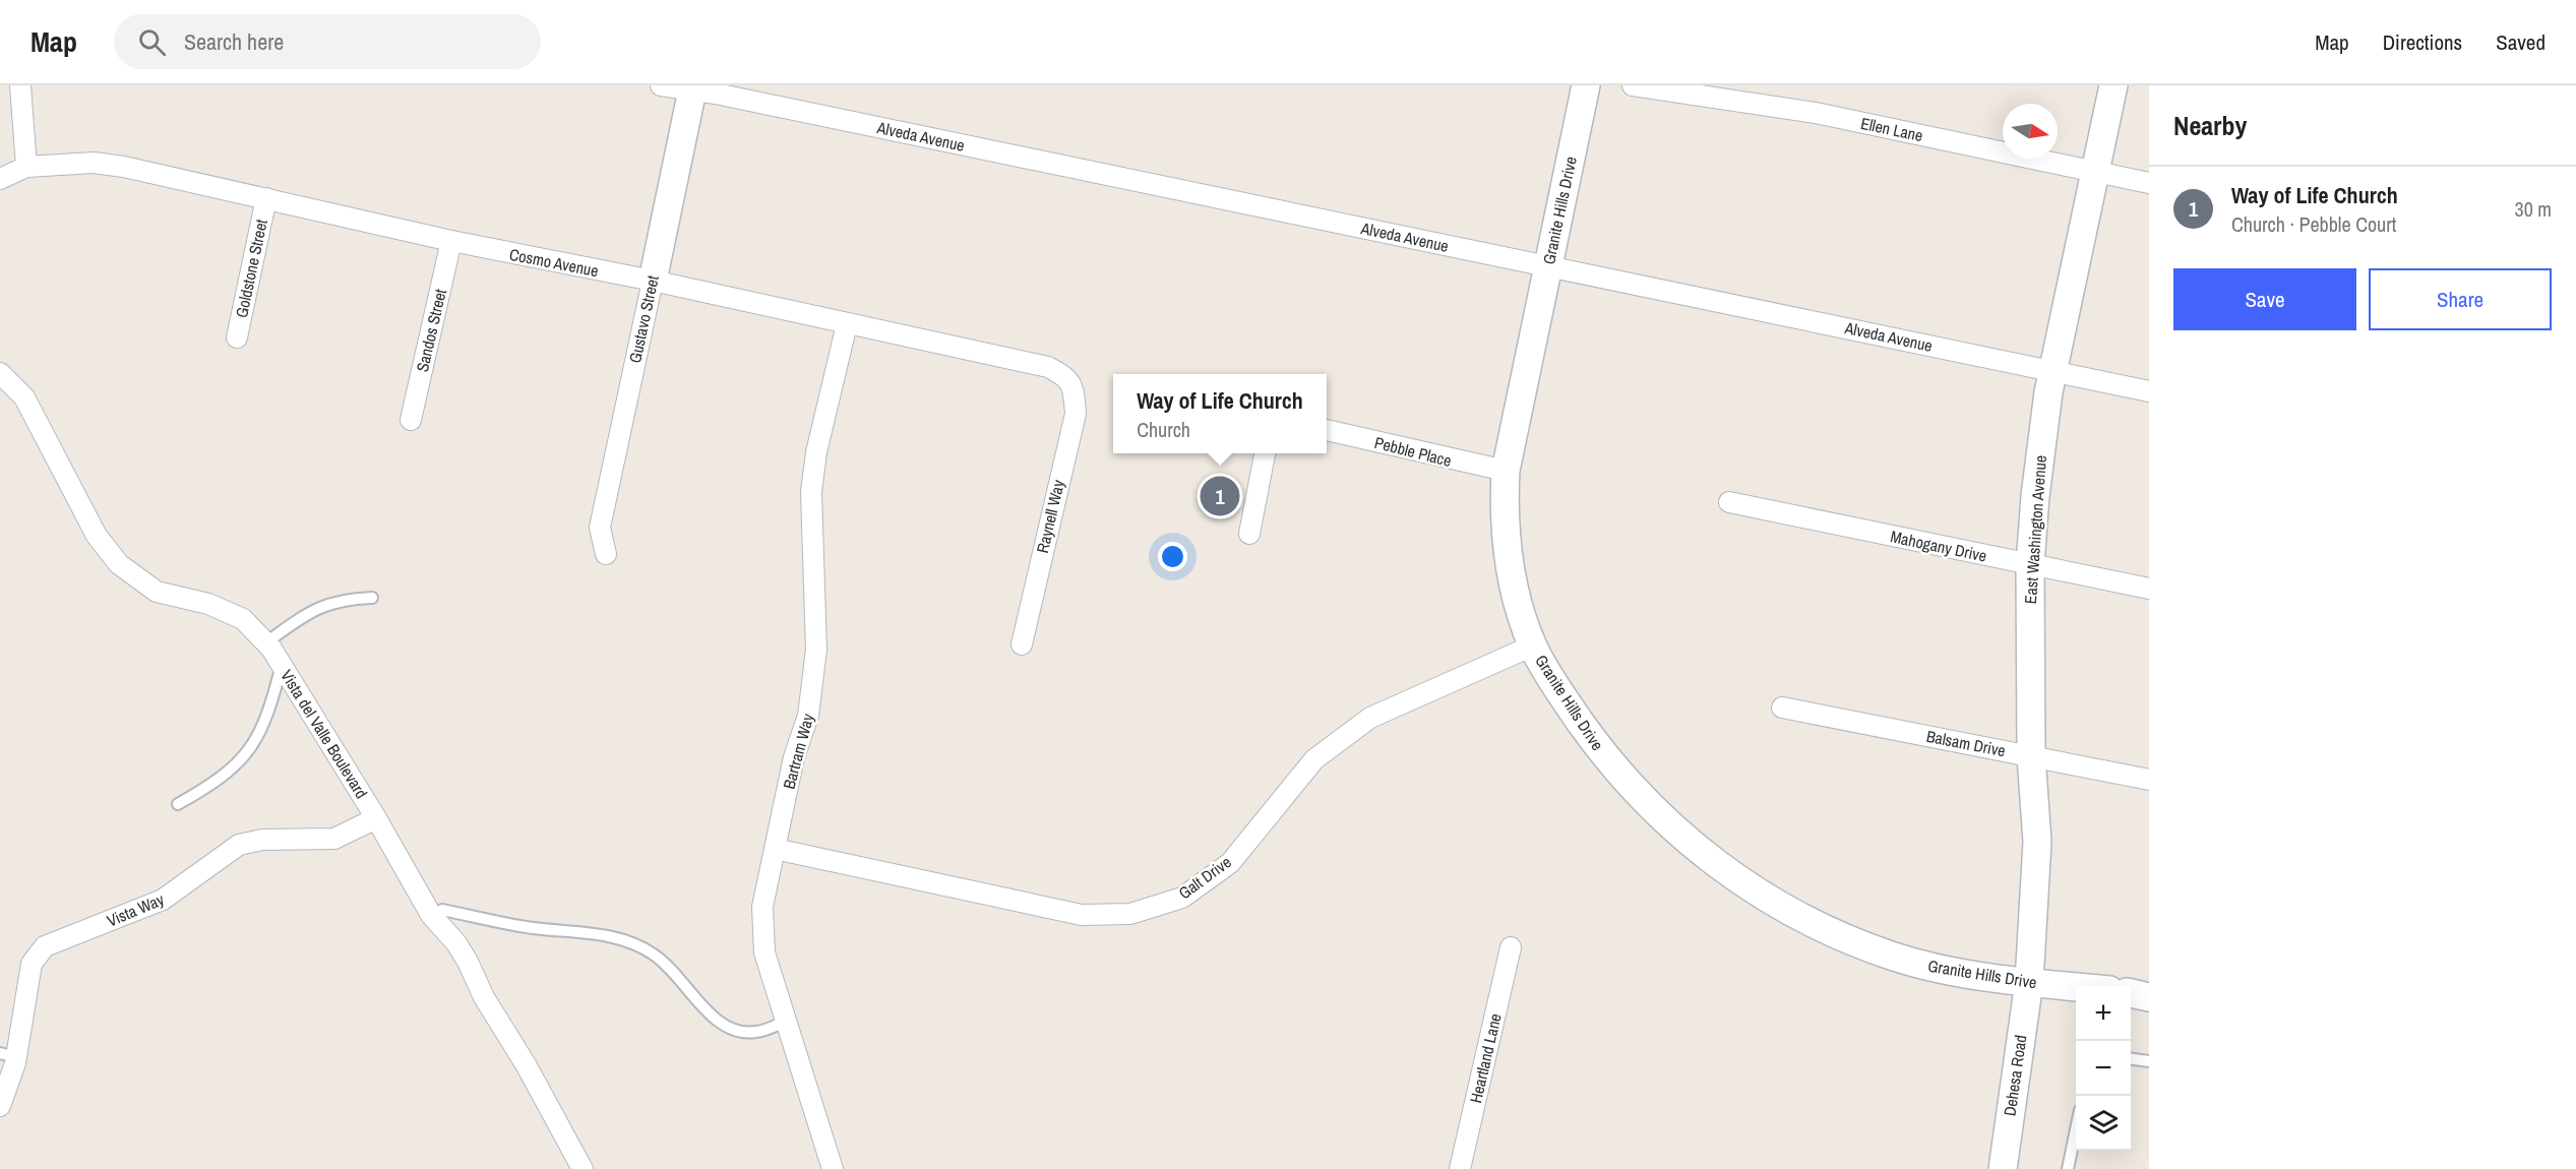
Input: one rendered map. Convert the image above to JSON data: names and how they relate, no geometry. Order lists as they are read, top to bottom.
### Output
{
  "streets": {
    "street": [
      "Ellen Lane",
      "Alveda Avenue",
      "Granite Hills Drive",
      "Cosmo Avenue",
      "Goldstone Street",
      "Gustavo Street",
      "Sandos Street",
      "Pebble Place",
      "Raynell Way",
      "East Washington Avenue",
      "Mahogany Drive",
      "Vista del Valle Boulevard",
      "Balsam Drive",
      "Bartram Way",
      "Galt Drive",
      "Vista Way",
      "Heartland Lane",
      "Dehesa Road"
    ]
  },
  "crossings": [
    ["Ellen Lane", "East Washington Avenue"],
    ["Alveda Avenue", "Granite Hills Drive"],
    ["Alveda Avenue", "Gustavo Street"],
    ["Alveda Avenue", "East Washington Avenue"],
    ["Granite Hills Drive", "Pebble Place"],
    ["Granite Hills Drive", "East Washington Avenue"],
    ["Granite Hills Drive", "Galt Drive"],
    ["Granite Hills Drive", "Dehesa Road"],
    ["Cosmo Avenue", "Goldstone Street"],
    ["Cosmo Avenue", "Gustavo Street"],
    ["Cosmo Avenue", "Sandos Street"],
    ["Cosmo Avenue", "Raynell Way"],
    ["Cosmo Avenue", "Bartram Way"],
    ["East Washington Avenue", "Mahogany Drive"],
    ["East Washington Avenue", "Balsam Drive"],
    ["East Washington Avenue", "Dehesa Road"],
    ["Vista del Valle Boulevard", "Vista Way"],
    ["Bartram Way", "Galt Drive"]
  ],
  "north": "right",
  "page": {
    "header": "Map",
    "search": "Search here",
    "nav": ["Map", "Directions", "Saved"],
    "heading": "Nearby",
    "list": [
      {
        "mark": "1",
        "name": "Way of Life Church",
        "note": "Church · Pebble Court",
        "value": "30 m"
      }
    ],
    "buttons": ["Save", "Share"],
    "popup": ["Way of Life Church", "Church"],
    "pins": "1",
    "map_buttons": ["+", "−"]
  }
}
